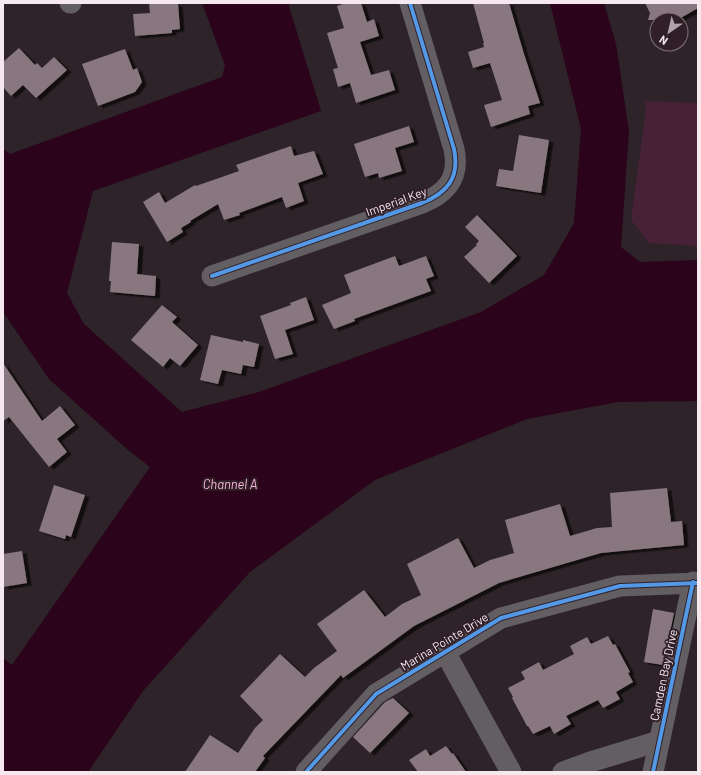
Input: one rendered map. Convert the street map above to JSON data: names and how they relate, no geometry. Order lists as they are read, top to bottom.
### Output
{
  "streets": {
    "street": ["Imperial Key", "Marina Pointe Drive", "Camden Bay Drive"]
  },
  "crossings": [
    ["Marina Pointe Drive", "Camden Bay Drive"]
  ],
  "water": ["Channel A"],
  "north": "bottom left"
}
